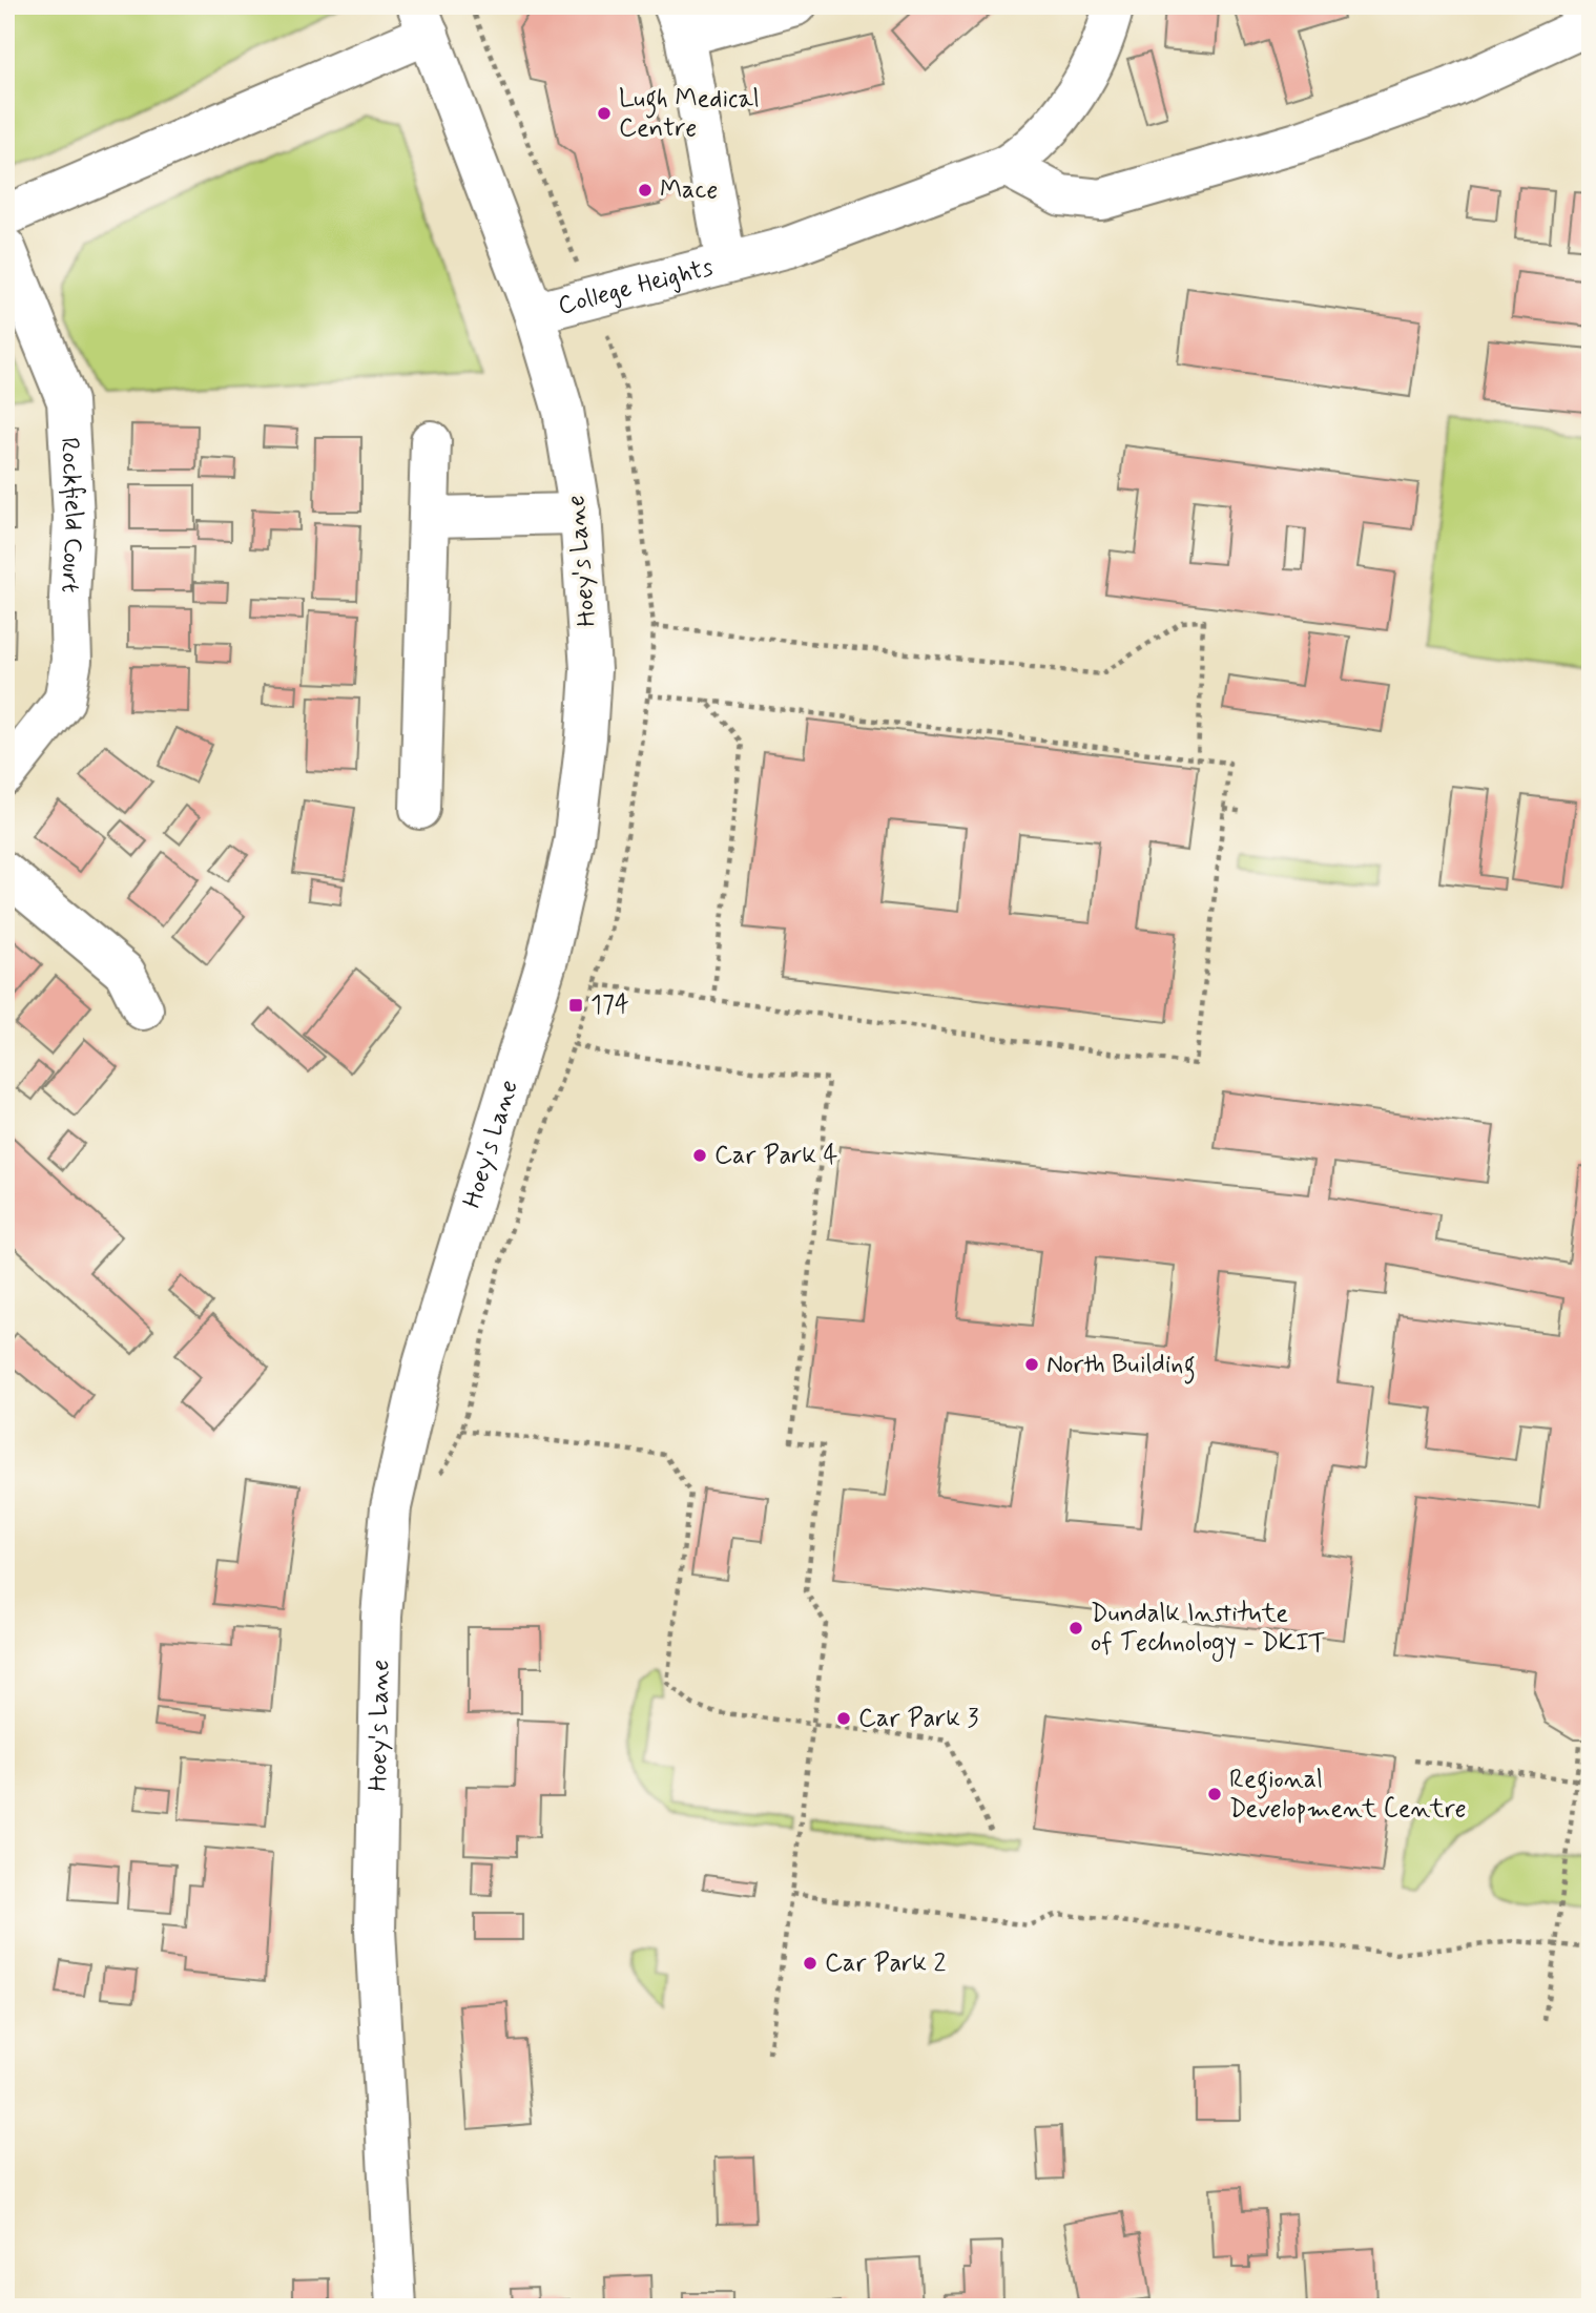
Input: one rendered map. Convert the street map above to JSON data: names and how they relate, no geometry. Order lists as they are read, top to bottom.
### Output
{
  "streets": {
    "street": ["College Heights", "Rockfield Court", "Hoey's Lane"]
  },
  "crossings": [
    ["College Heights", "Hoey's Lane"]
  ],
  "places": {
    "other": [
      "Lugh Medical Centre",
      "Mace",
      "Car Park 4",
      "North Building",
      "Dundalk Institute of Technology - DKIT",
      "Car Park 3",
      "Regional Development Centre",
      "Car Park 2"
    ],
    "transit": ["174"]
  }
}
